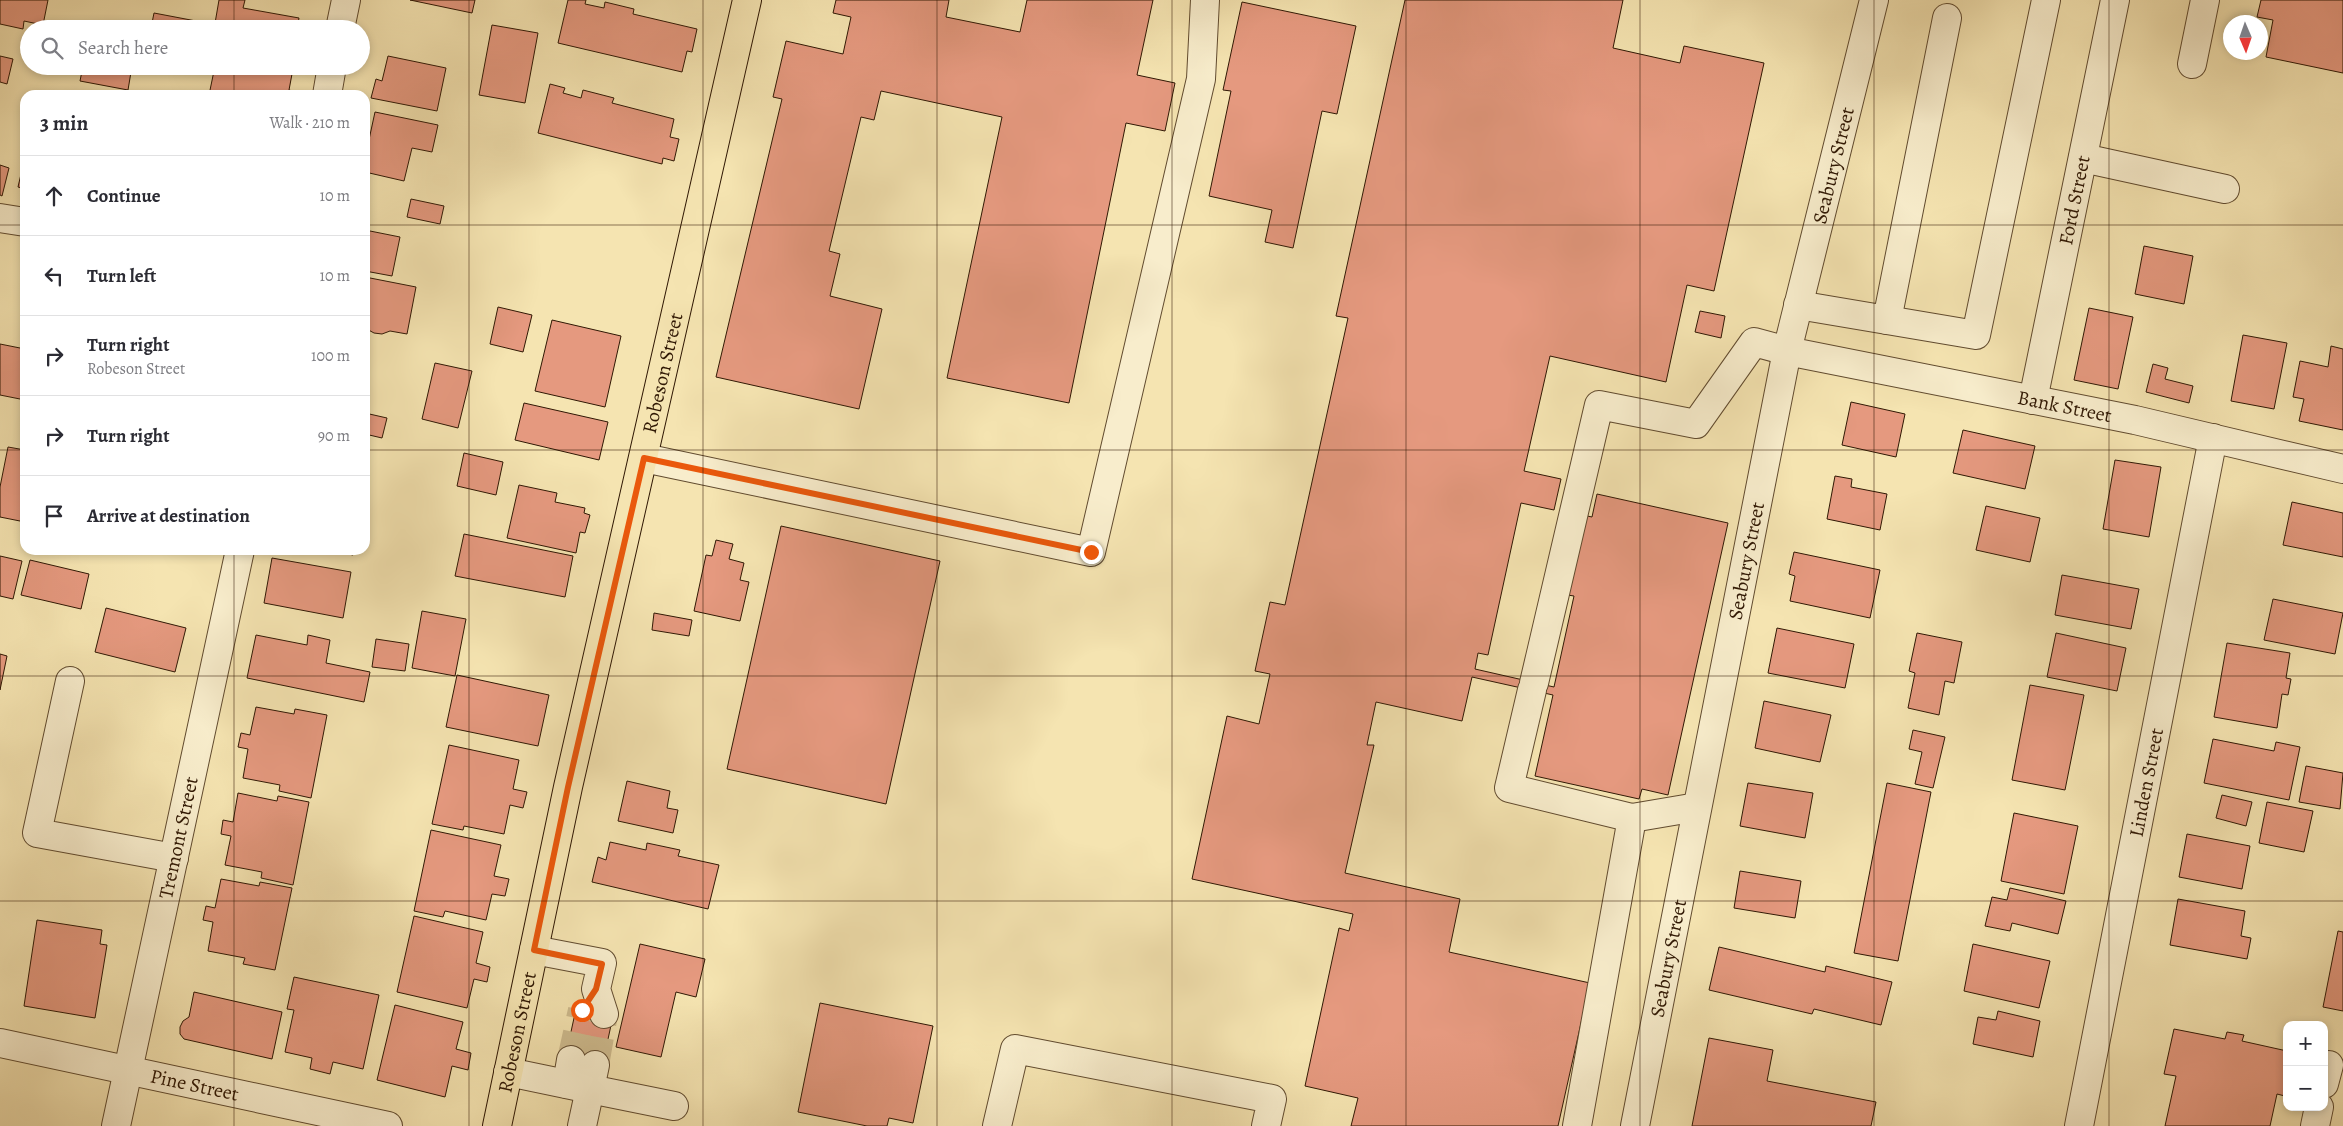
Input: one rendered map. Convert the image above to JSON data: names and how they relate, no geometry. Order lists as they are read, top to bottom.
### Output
{
  "streets": {
    "main road": ["Robeson Street"],
    "street": [
      "Seabury Street",
      "Ford Street",
      "Bank Street",
      "Linden Street",
      "Tremont Street",
      "Pine Street"
    ]
  },
  "crossings": [
    ["Seabury Street", "Bank Street"],
    ["Ford Street", "Bank Street"],
    ["Bank Street", "Linden Street"],
    ["Tremont Street", "Pine Street"]
  ],
  "north": "bottom",
  "page": {
    "search": "Search here",
    "heading": ["3 min", "Walk · 210 m"],
    "list": [
      ["Continue", "10 m"],
      ["Turn left", "10 m"],
      ["Turn right", "Robeson Street", "100 m"],
      ["Turn right", "90 m"],
      "Arrive at destination"
    ],
    "map_buttons": ["+", "−"]
  }
}
